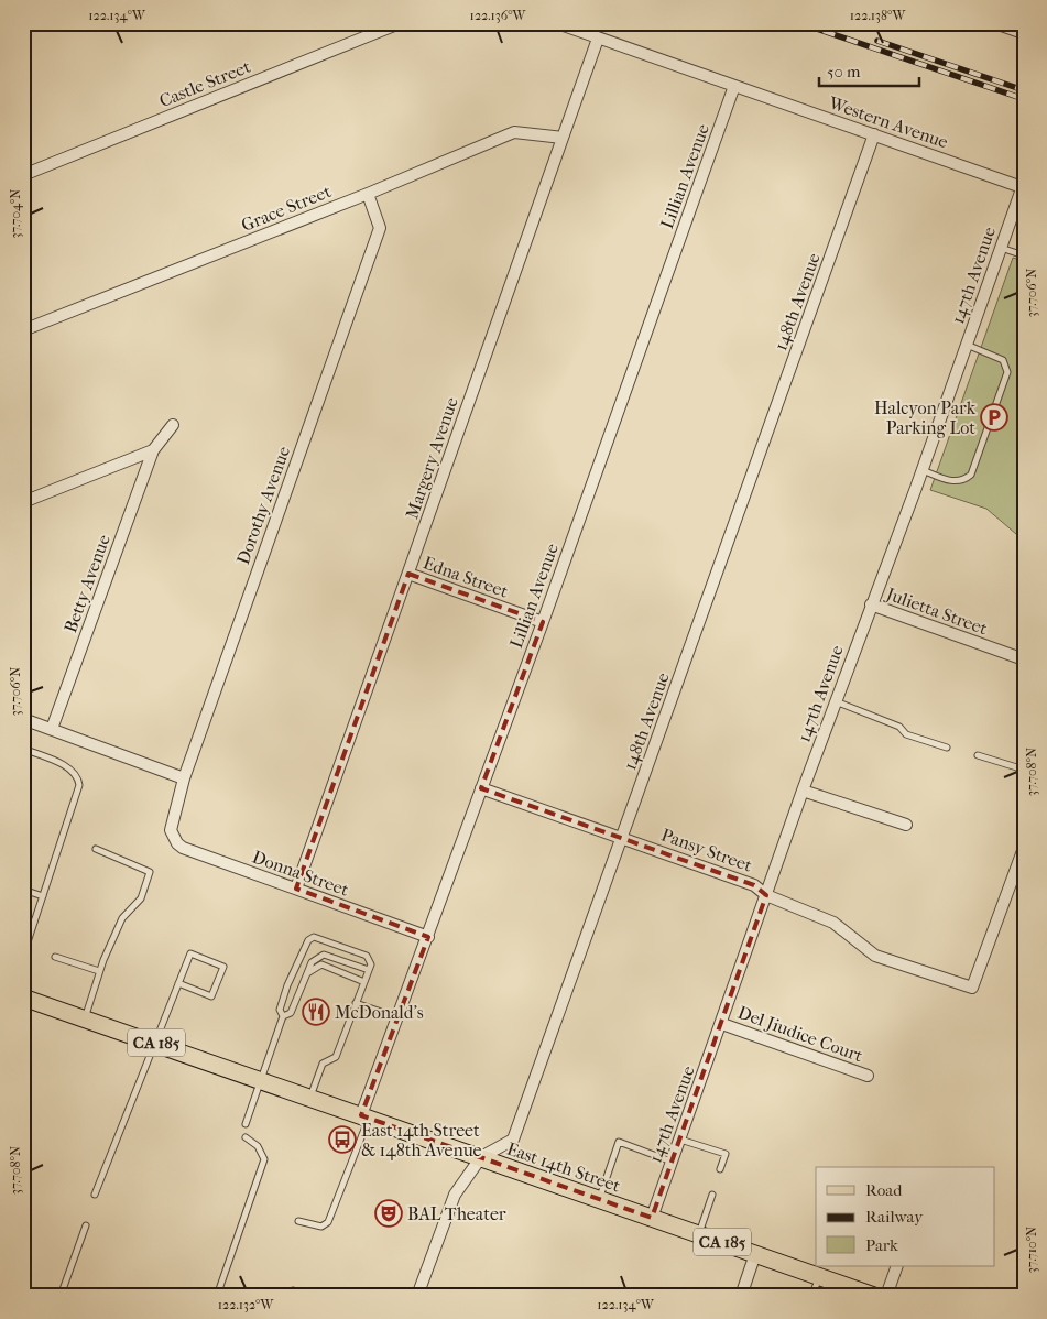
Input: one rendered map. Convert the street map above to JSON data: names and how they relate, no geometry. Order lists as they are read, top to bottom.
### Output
{
  "streets": {
    "main road": ["CA 185", "East 14th Street"],
    "street": [
      "Castle Street",
      "Western Avenue",
      "Lillian Avenue",
      "Grace Street",
      "147th Avenue",
      "148th Avenue",
      "Margery Avenue",
      "Dorothy Avenue",
      "Edna Street",
      "Betty Avenue",
      "Julietta Street",
      "Pansy Street",
      "Donna Street",
      "Del Jiudice Court"
    ]
  },
  "crossings": [
    ["Western Avenue", "Lillian Avenue"],
    ["Western Avenue", "147th Avenue"],
    ["Western Avenue", "148th Avenue"],
    ["Western Avenue", "Margery Avenue"],
    ["Lillian Avenue", "Edna Street"],
    ["Lillian Avenue", "Pansy Street"],
    ["Lillian Avenue", "Donna Street"],
    ["Lillian Avenue", "East 14th Street"],
    ["Grace Street", "Margery Avenue"],
    ["Grace Street", "Dorothy Avenue"],
    ["147th Avenue", "Julietta Street"],
    ["147th Avenue", "Pansy Street"],
    ["147th Avenue", "Del Jiudice Court"],
    ["147th Avenue", "East 14th Street"],
    ["148th Avenue", "Pansy Street"],
    ["148th Avenue", "East 14th Street"],
    ["Margery Avenue", "Edna Street"],
    ["Margery Avenue", "Donna Street"],
    ["Dorothy Avenue", "Donna Street"]
  ],
  "places": {
    "parking": ["Halcyon Park Parking Lot"],
    "restaurant": ["McDonald's"],
    "bus stop": ["East 14th Street & 148th Avenue"],
    "theatre": ["BAL Theater"]
  },
  "legend": ["Road", "Railway", "Park"],
  "scale_bar": "50 m",
  "coordinates": [
    "122.134°W",
    "122.136°W",
    "122.138°W",
    "37.704°N",
    "37.706°N",
    "37.708°N",
    "37.710°N",
    "122.132°W"
  ]
}
